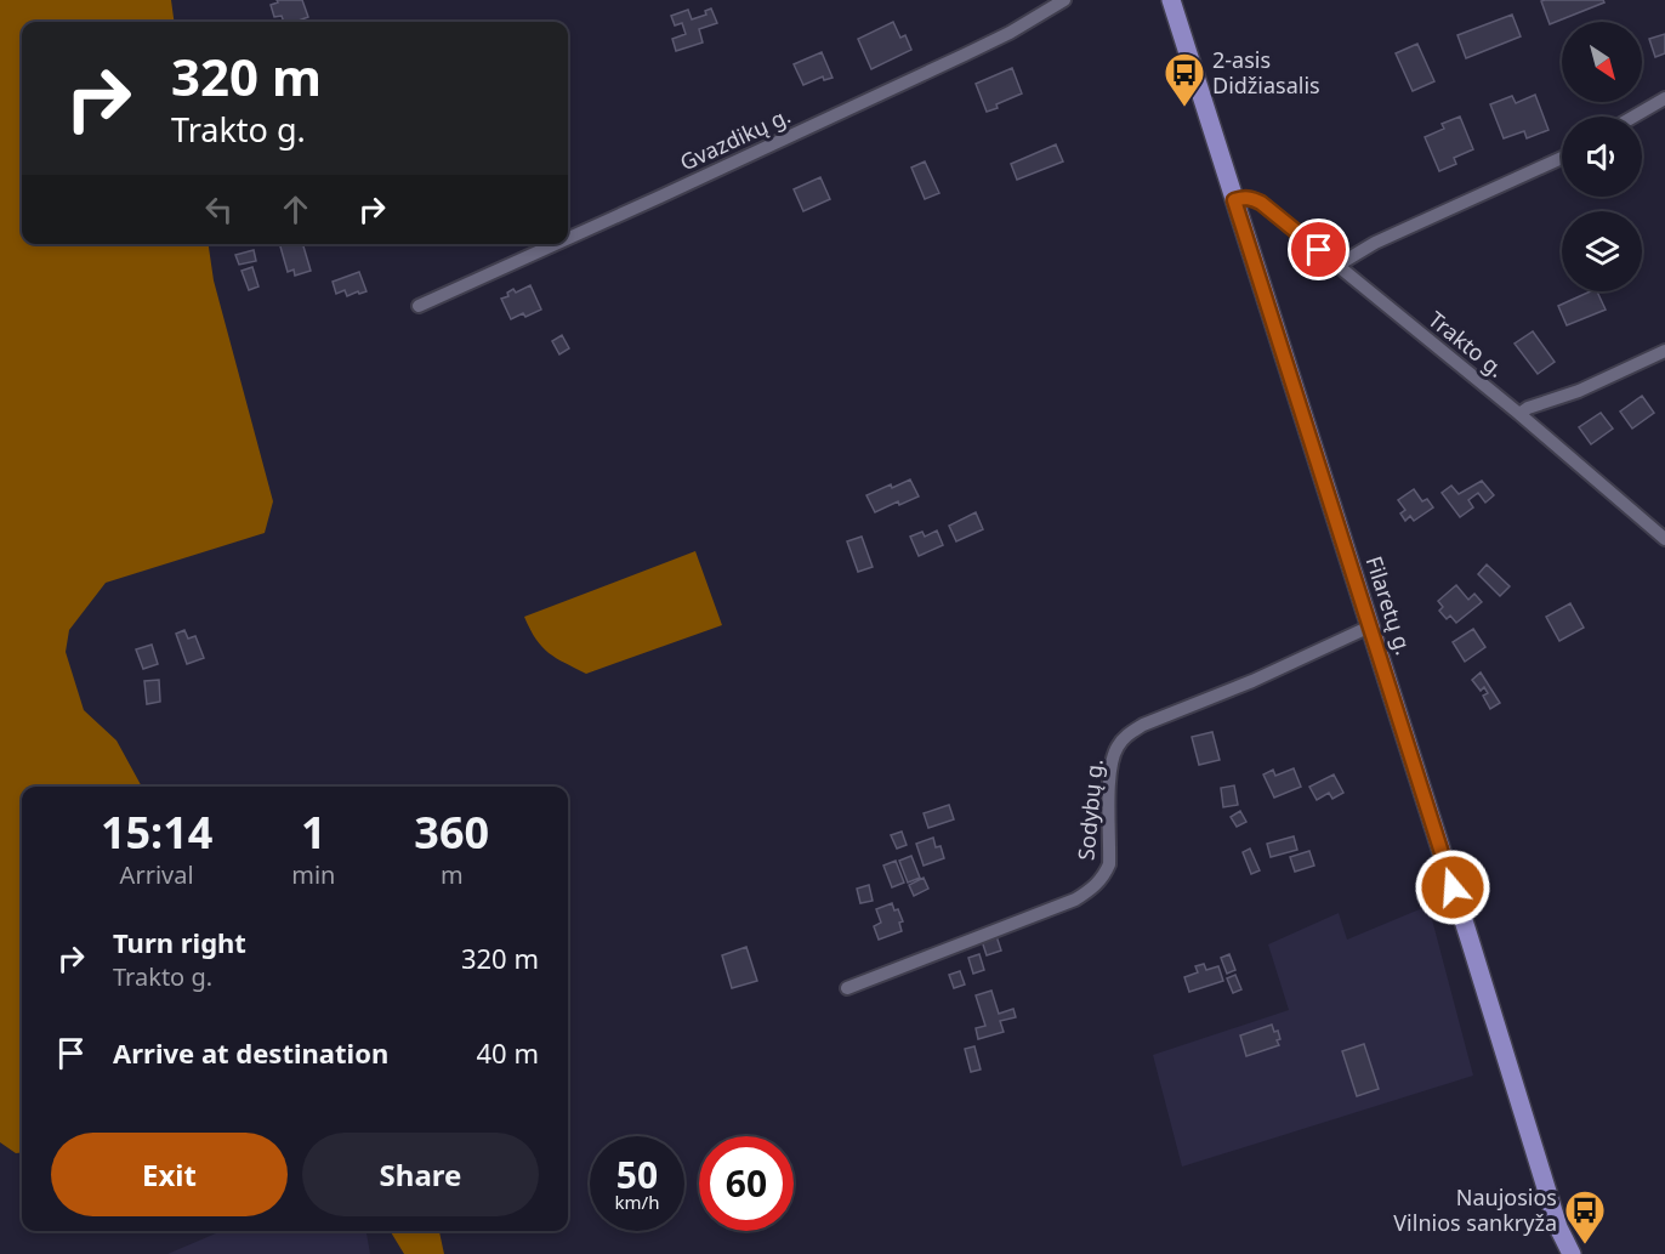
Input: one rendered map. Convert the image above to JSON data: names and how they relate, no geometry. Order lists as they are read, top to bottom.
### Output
{
  "streets": {
    "main road": ["Filaretų g."],
    "street": ["Gvazdikų g.", "Trakto g.", "Sodybų g."]
  },
  "crossings": [
    ["Trakto g.", "Filaretų g."],
    ["Filaretų g.", "Sodybų g."]
  ],
  "places": {
    "bus stop": ["2-asis Didžiasalis", "Naujosios Vilnios sankryža"]
  },
  "north": "bottom right",
  "page": {
    "turn": ["320 m", "Trakto g."],
    "eta": [
      "15:14",
      "Arrival",
      "1",
      "min",
      "360",
      "m"
    ],
    "list": [
      {
        "name": "Turn right",
        "note": "Trakto g.",
        "value": "320 m"
      },
      {
        "name": "Arrive at destination",
        "value": "40 m"
      }
    ],
    "buttons": ["Exit", "Share"],
    "speed": "50 km/h",
    "limit": "60"
  }
}
